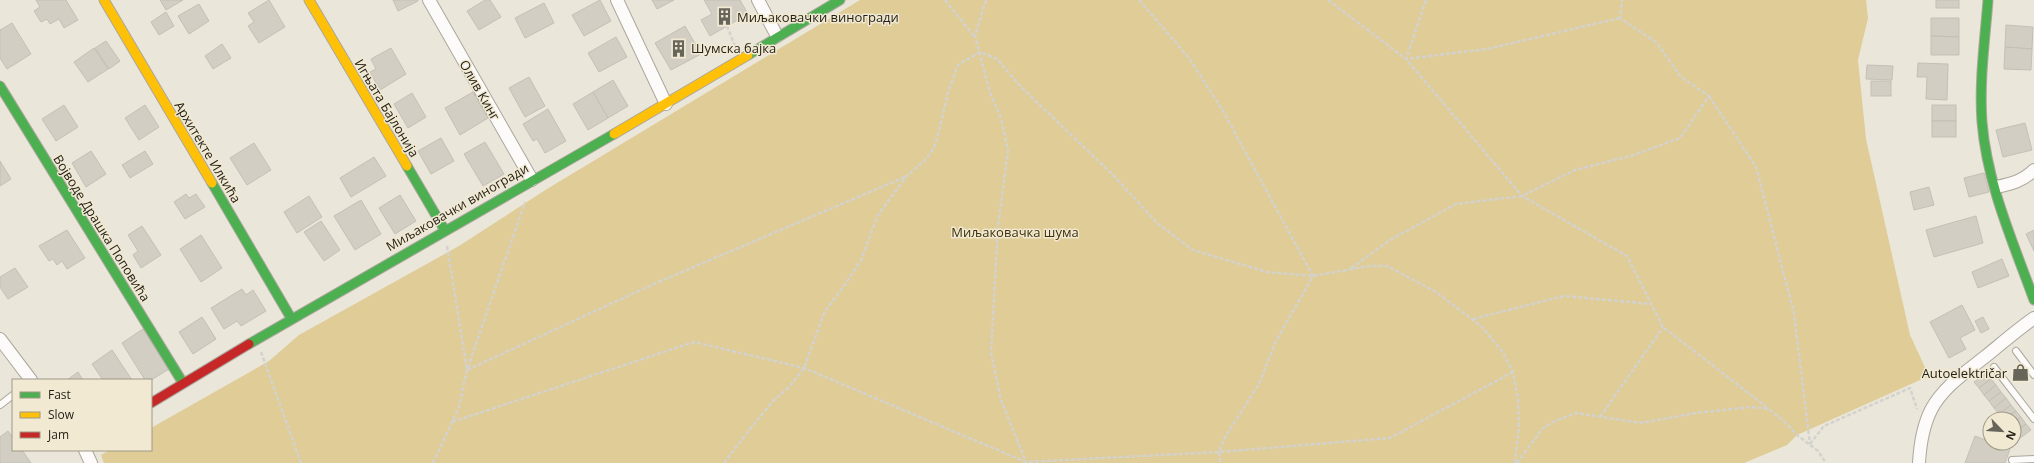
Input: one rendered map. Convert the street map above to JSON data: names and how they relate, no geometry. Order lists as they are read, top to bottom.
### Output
{
  "streets": {
    "street": [
      "Олив Кинг",
      "Игњата Бајлонија",
      "Архитекте Илкића",
      "Миљаковачки виногради",
      "Војводе Драшка Поповића"
    ]
  },
  "crossings": [
    ["Олив Кинг", "Миљаковачки виногради"],
    ["Игњата Бајлонија", "Миљаковачки виногради"],
    ["Архитекте Илкића", "Миљаковачки виногради"],
    ["Миљаковачки виногради", "Војводе Драшка Поповића"]
  ],
  "parks": ["Миљаковачка шума"],
  "places": {
    "building": ["Миљаковачки виногради", "Шумска бајка"],
    "shop": ["Autoelektričar"]
  },
  "legend": ["Fast", "Slow", "Jam"],
  "north": "bottom right"
}
